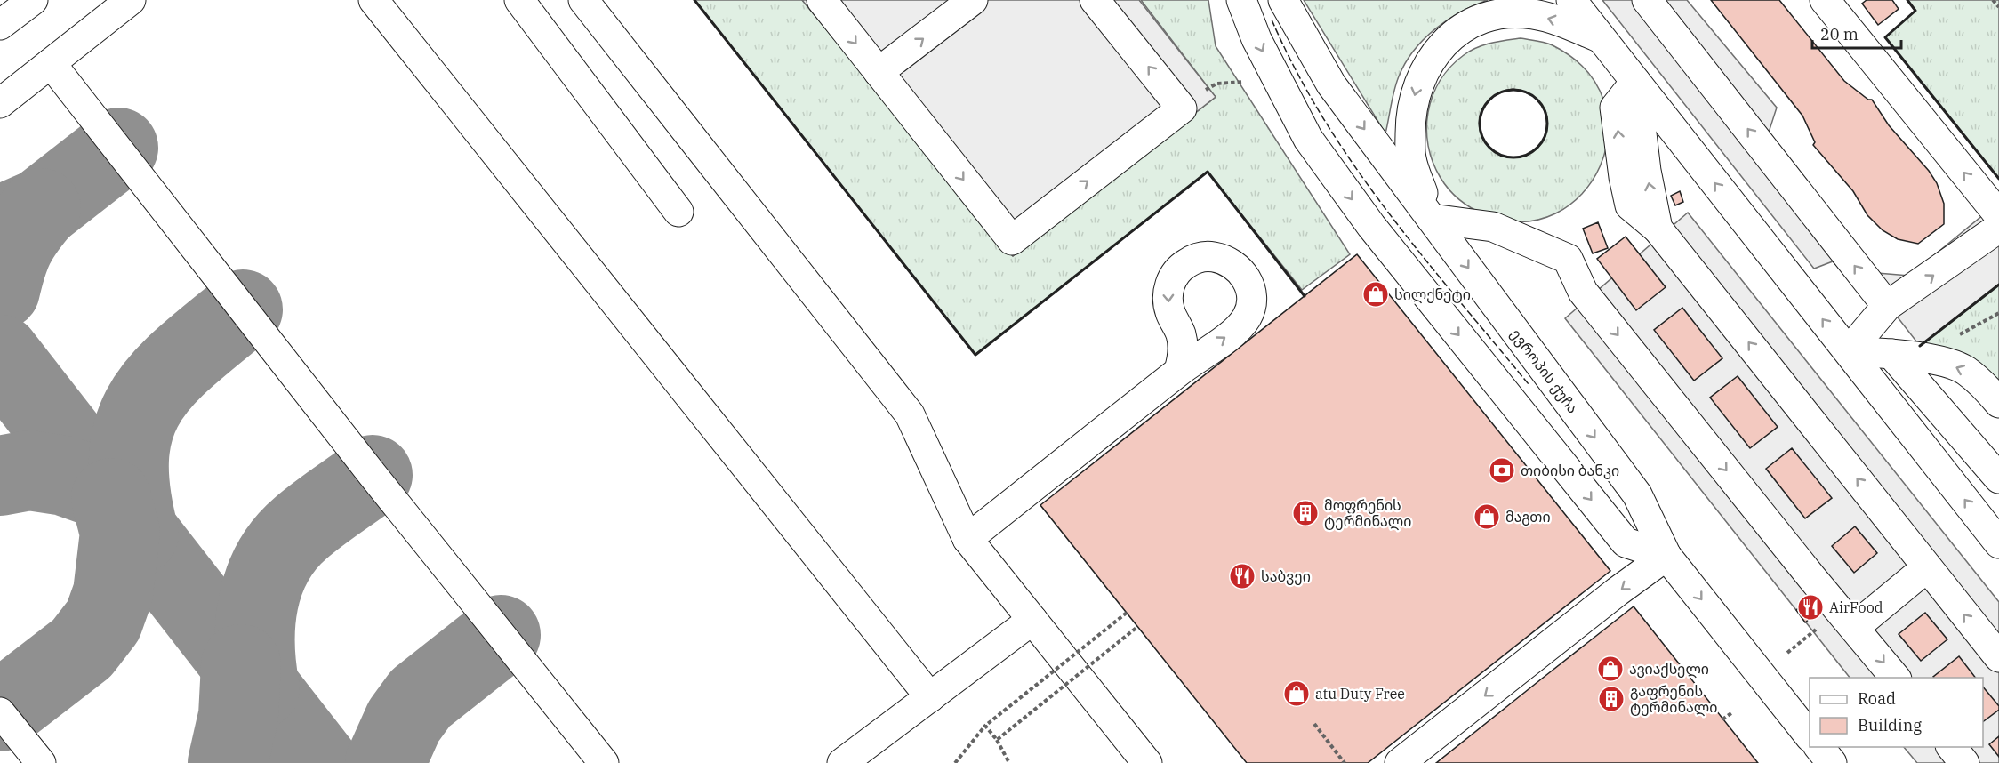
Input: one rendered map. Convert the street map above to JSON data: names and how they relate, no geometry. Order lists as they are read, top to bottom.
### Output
{
  "streets": {
    "main road": ["ევროპის ქუჩა"]
  },
  "places": {
    "shop": [
      "სილქნეტი",
      "მაგთი",
      "ავიაქსელი",
      "atu Duty Free"
    ],
    "bank": ["თიბისი ბანკი"],
    "building": ["მოფრენის ტერმინალი", "გაფრენის ტერმინალი"],
    "restaurant": ["საბვეი", "AirFood"]
  },
  "legend": ["Road", "Building"],
  "scale_bar": "20 m"
}
